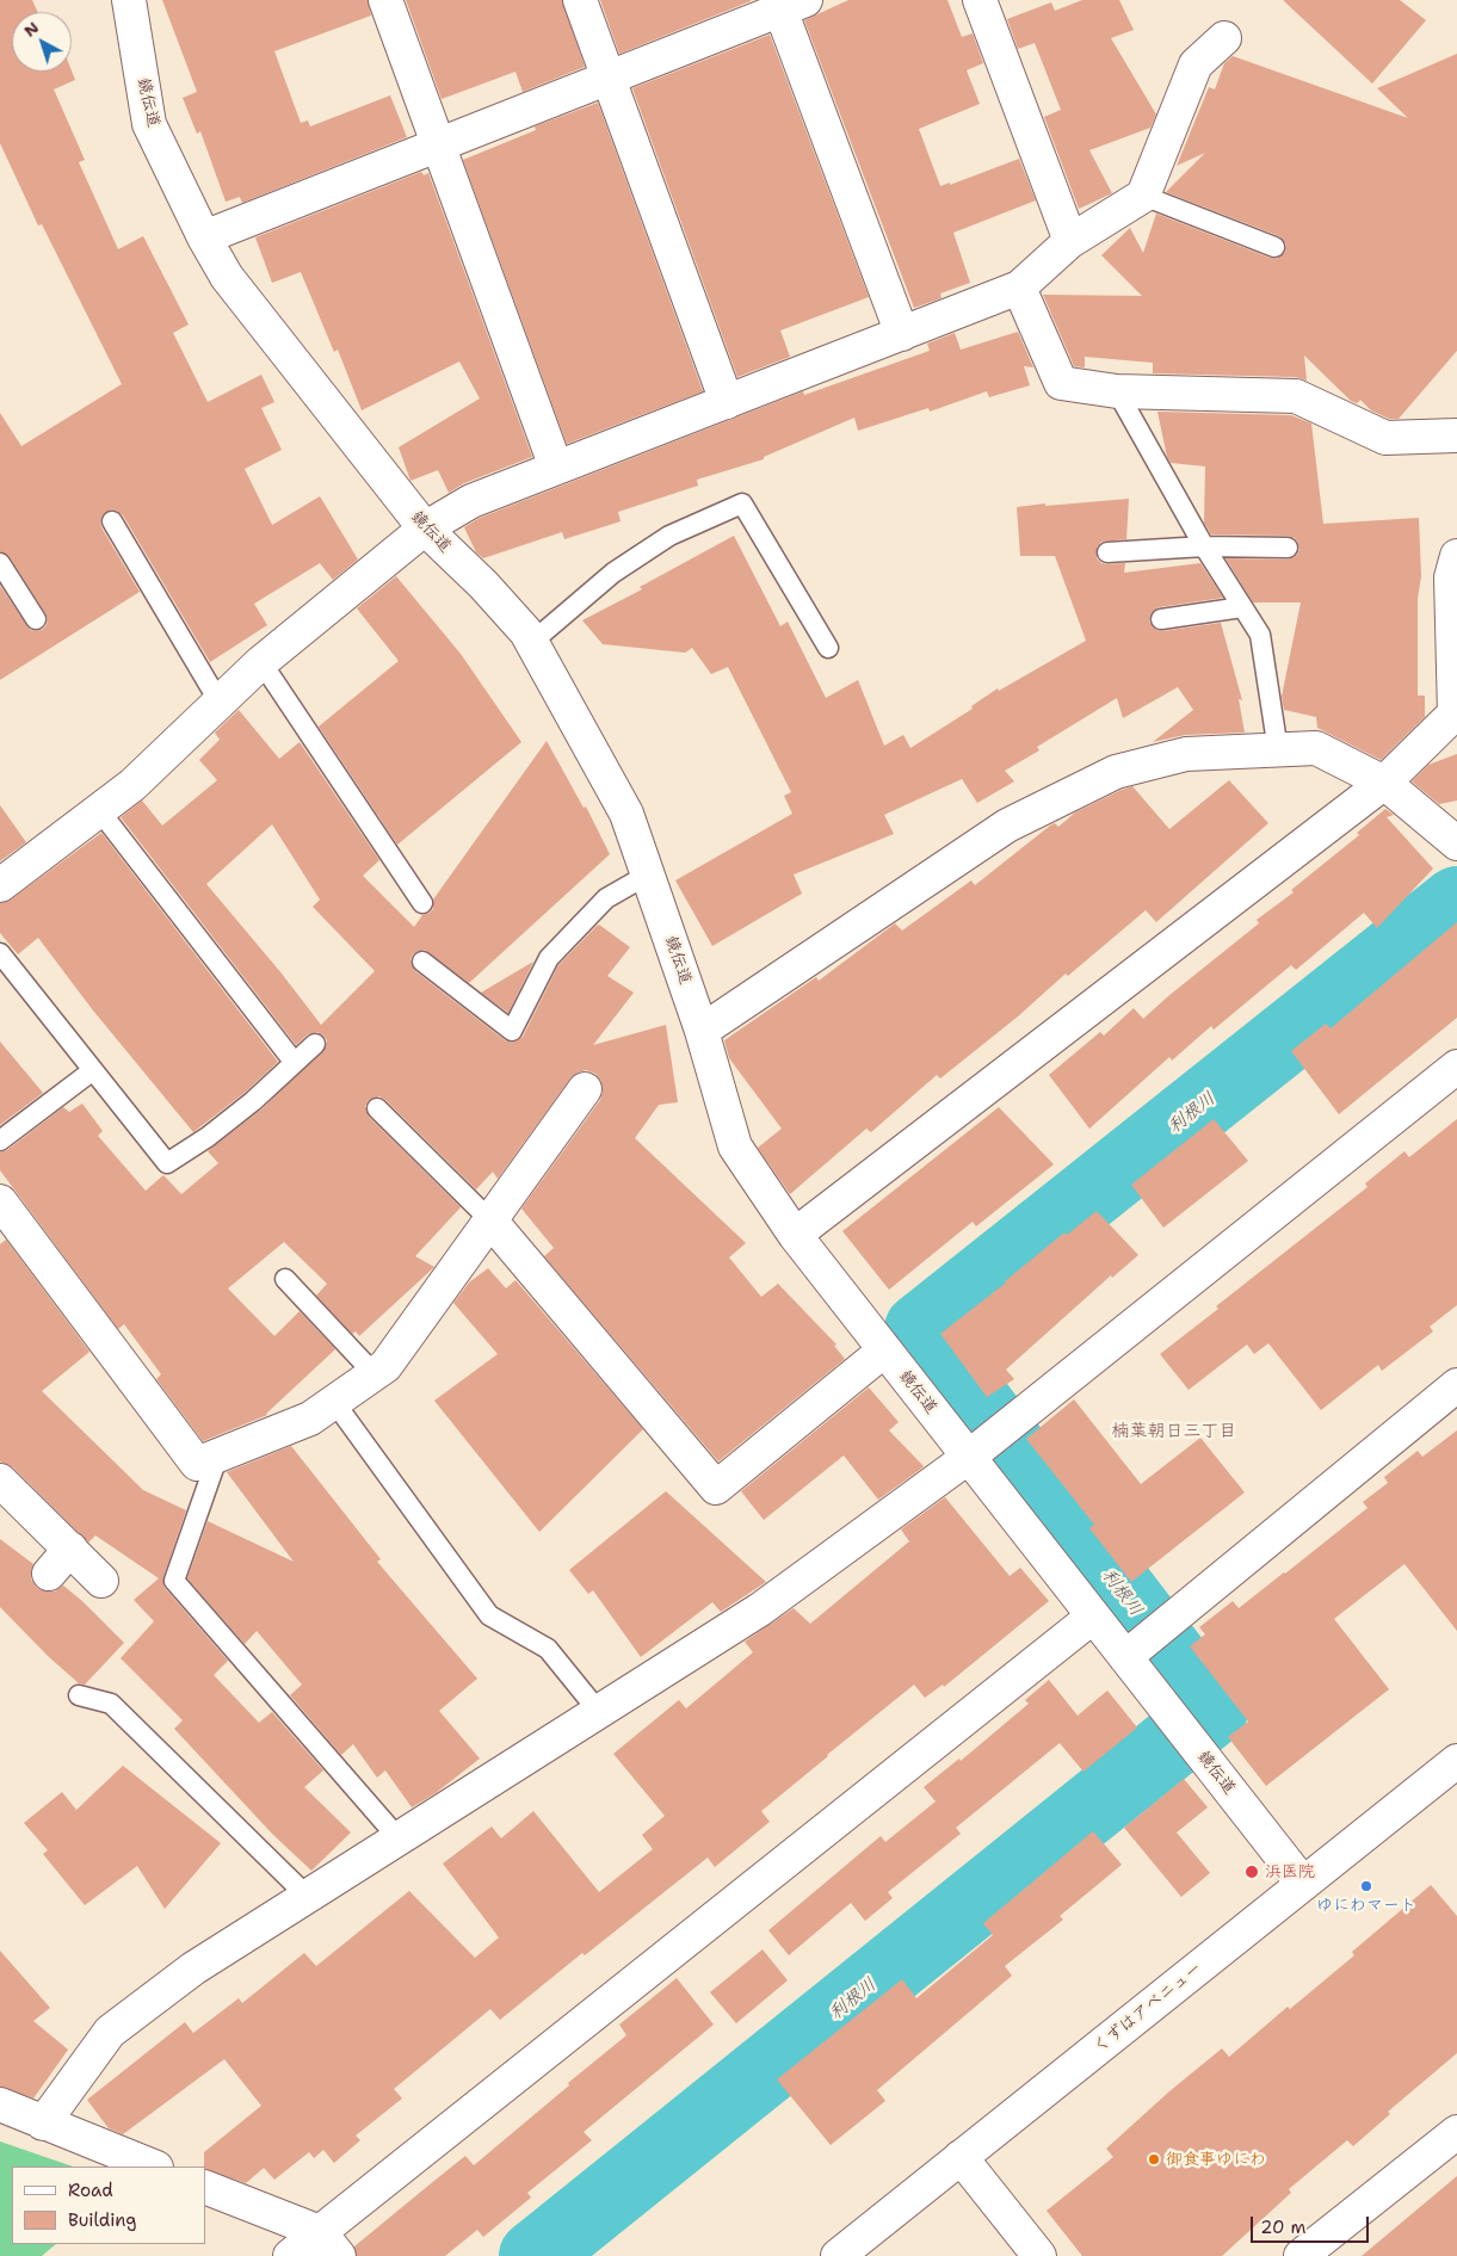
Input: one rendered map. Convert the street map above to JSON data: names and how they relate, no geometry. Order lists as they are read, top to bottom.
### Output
{
  "streets": {
    "street": ["鏡伝道", "くずはアベニュー"]
  },
  "crossings": [
    ["鏡伝道", "くずはアベニュー"]
  ],
  "districts": ["楠葉朝日三丁目"],
  "water": ["利根川"],
  "places": ["浜医院", "ゆにわマート", "御食事ゆにわ"],
  "legend": ["Road", "Building"],
  "scale_bar": "20 m",
  "north": "top left"
}
